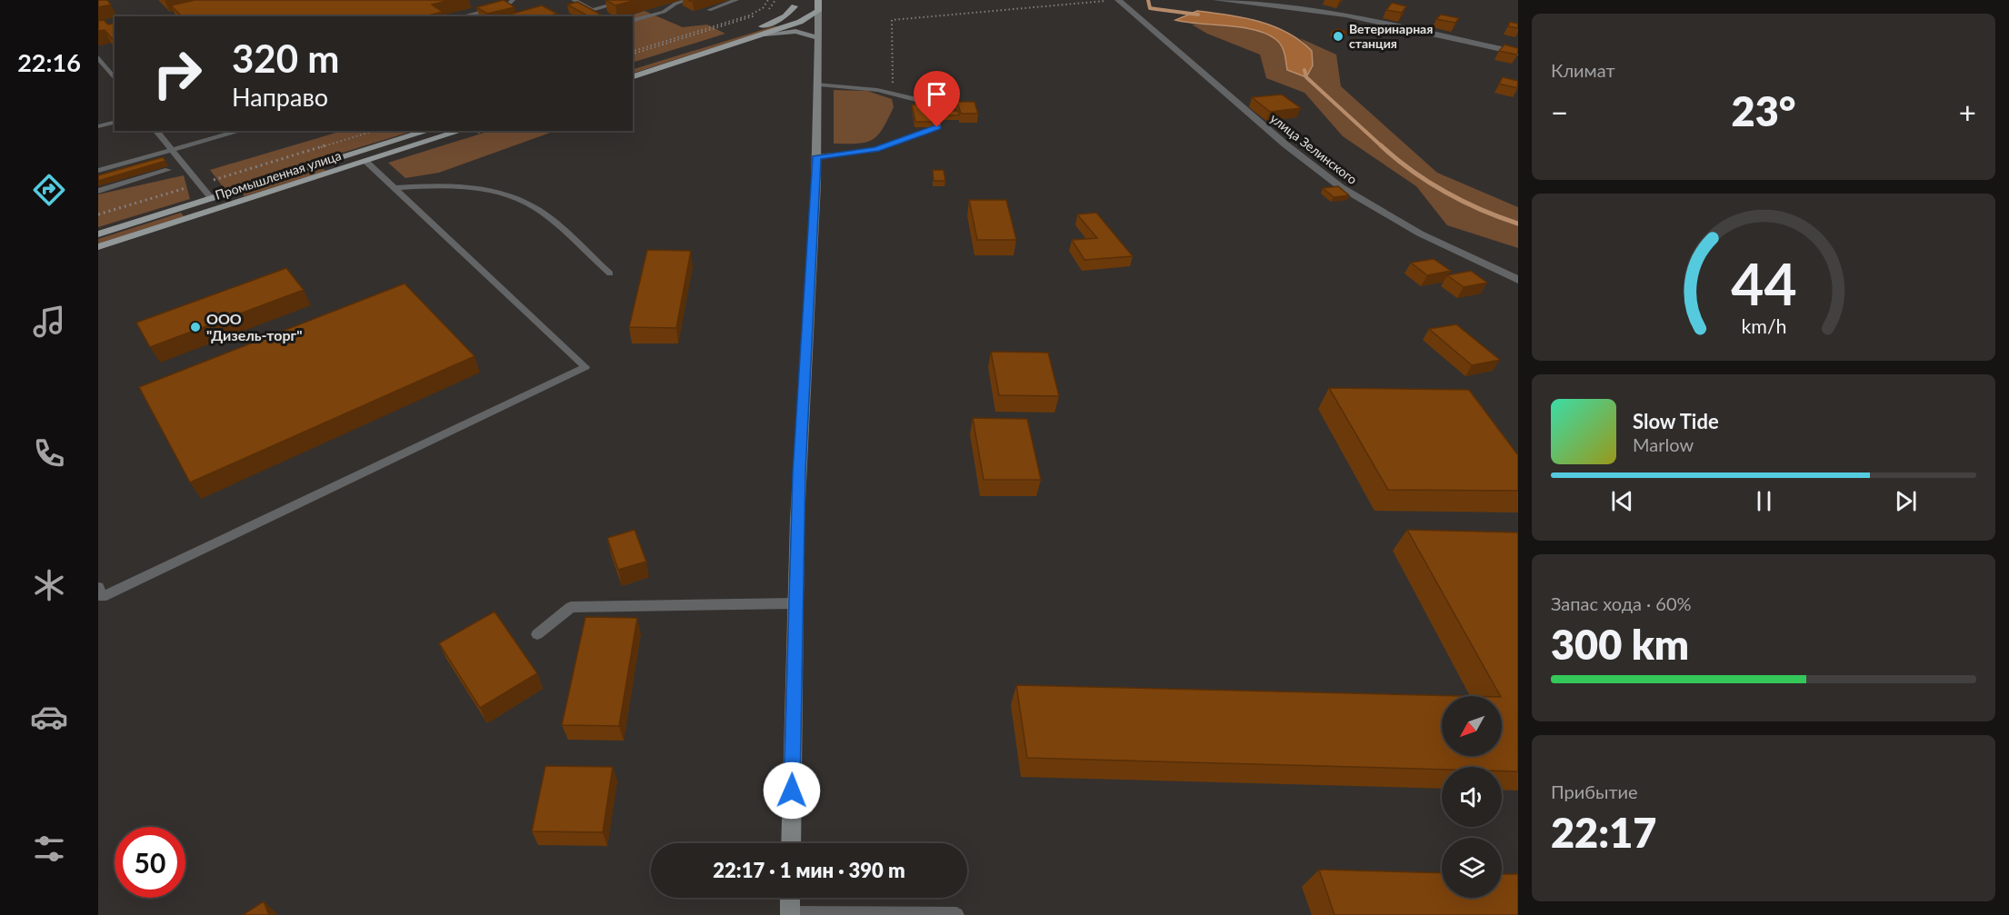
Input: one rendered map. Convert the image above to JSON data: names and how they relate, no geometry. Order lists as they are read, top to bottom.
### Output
{
  "streets": {
    "main road": ["Промышленная улица"],
    "street": ["улица Зелинского"]
  },
  "places": ["Ветеринарная станция", "ООО \"Дизель-торг\""],
  "north": "bottom left",
  "page": {
    "tabs": "22:16",
    "tile": [
      "Климат",
      ["Запас хода · 60%", "300 km"],
      ["Прибытие", "22:17"]
    ],
    "turn": ["320 m", "Направо"],
    "heat": ["−", "23°", "+"],
    "song": ["Slow Tide", "Marlow"],
    "limit": "50",
    "trip": "22:17 · 1 мин · 390 m",
    "gauge": ["44", "km/h"]
  }
}
